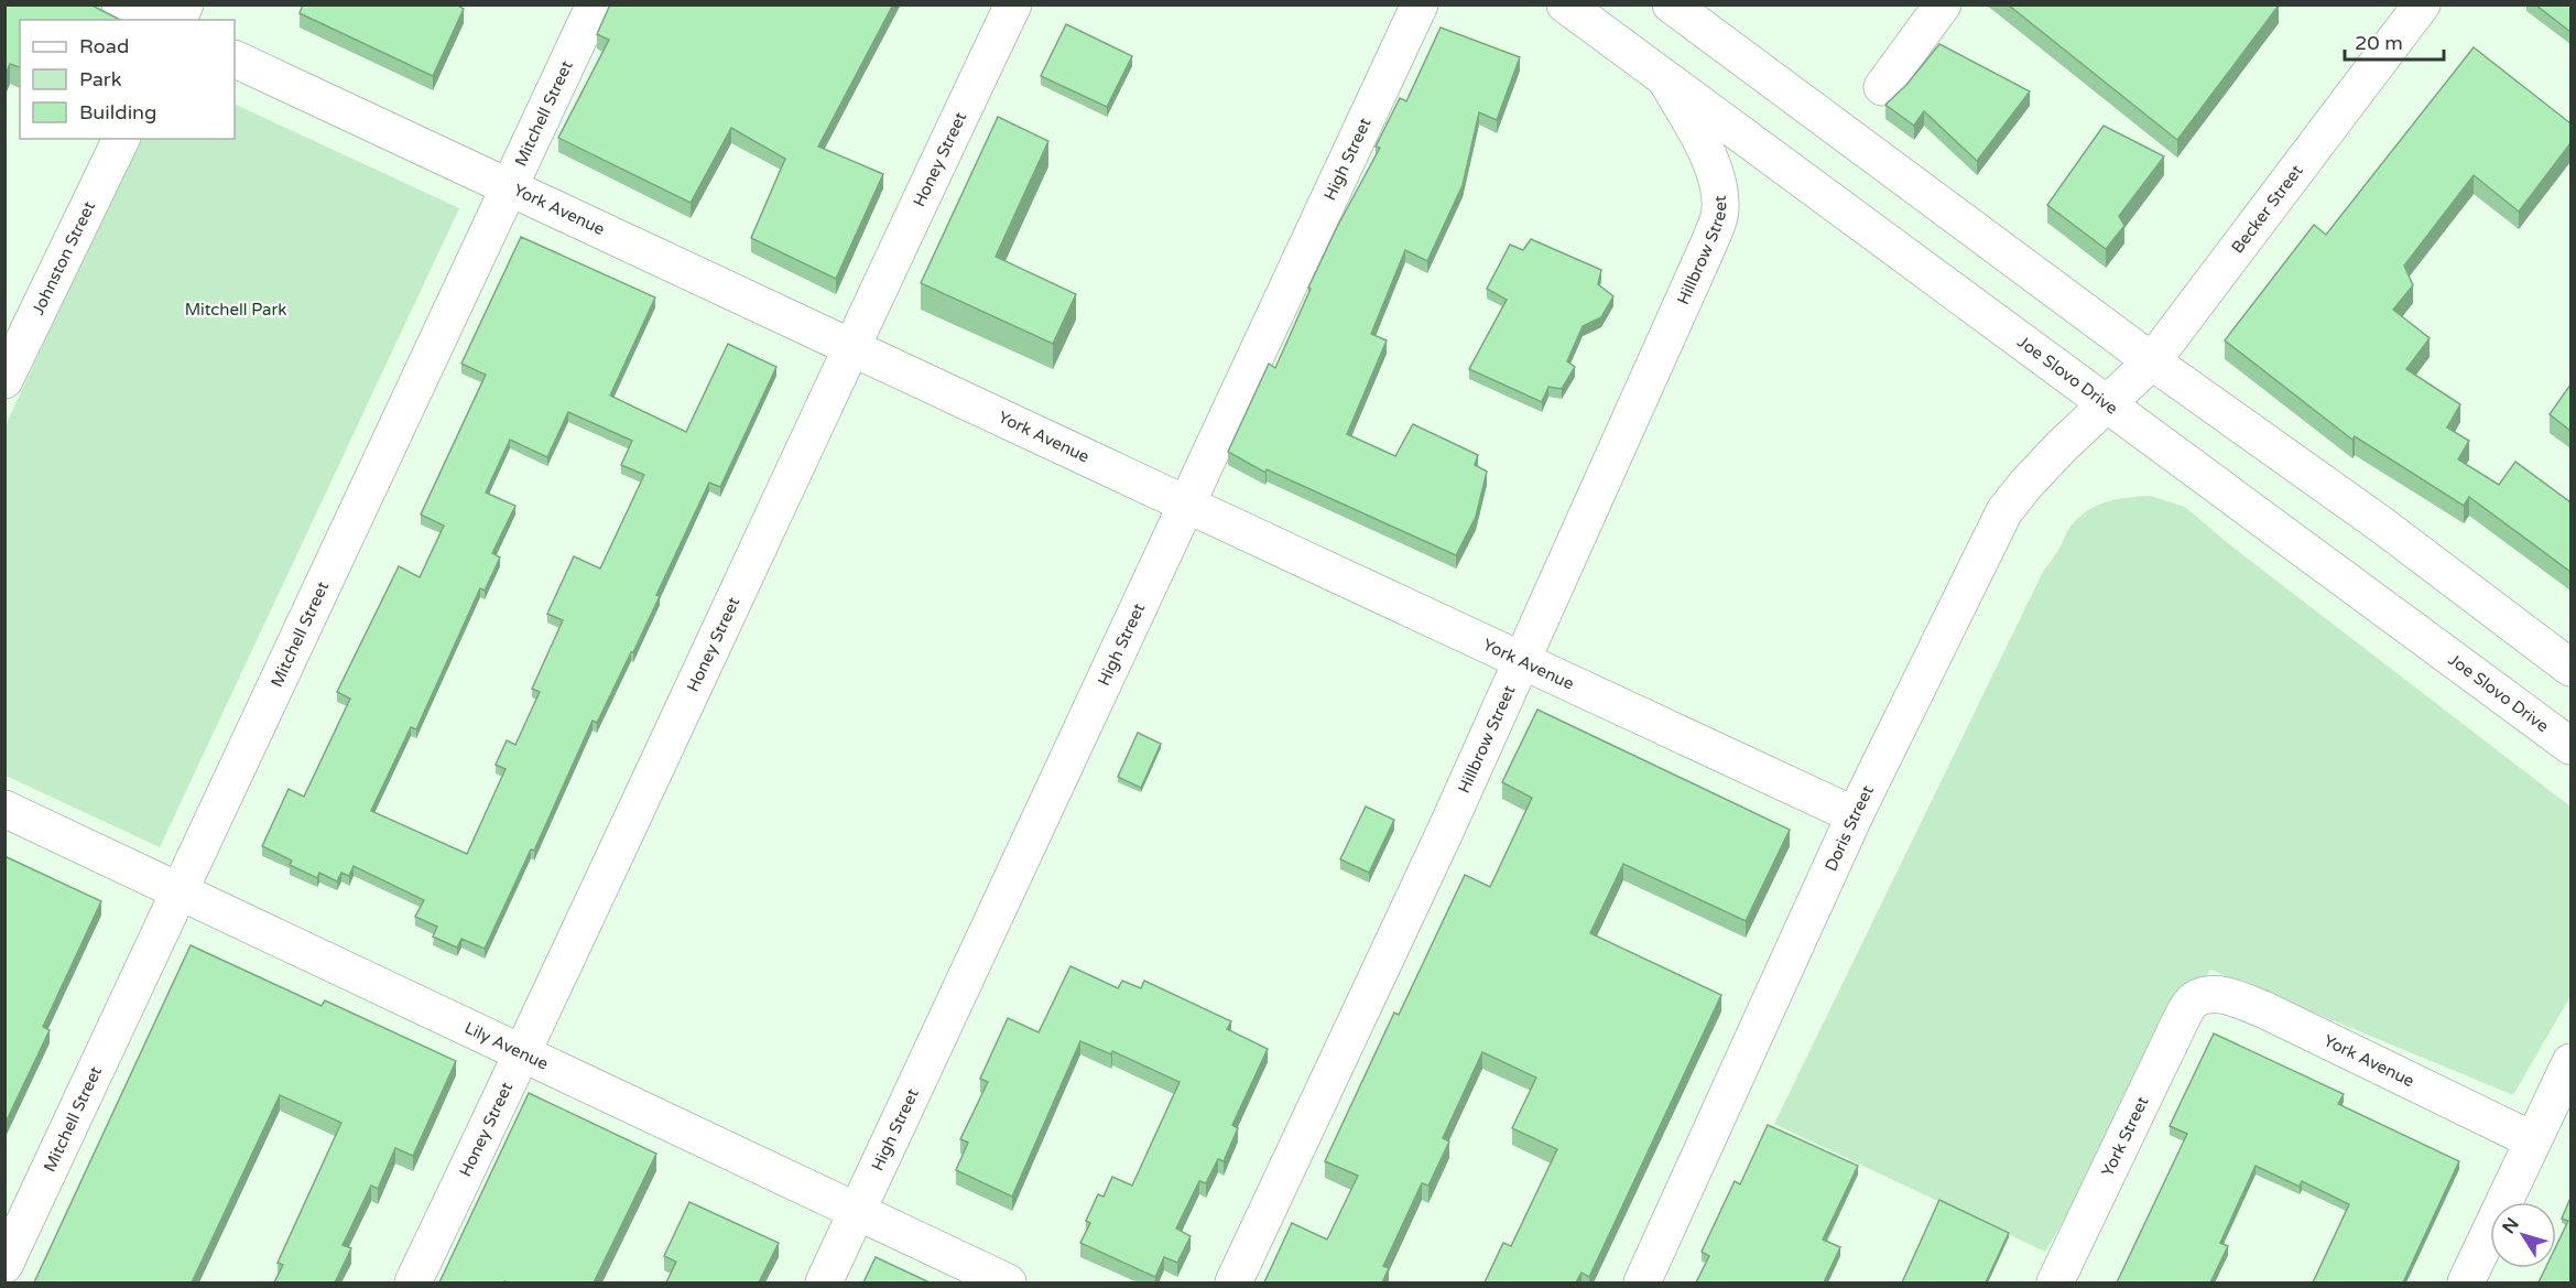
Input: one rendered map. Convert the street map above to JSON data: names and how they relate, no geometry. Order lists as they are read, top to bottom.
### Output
{
  "streets": {
    "street": [
      "Mitchell Street",
      "Honey Street",
      "High Street",
      "Becker Street",
      "York Avenue",
      "Hillbrow Street",
      "Johnston Street",
      "Joe Slovo Drive",
      "Doris Street",
      "Lily Avenue",
      "York Street"
    ]
  },
  "crossings": [
    ["Mitchell Street", "York Avenue"],
    ["Mitchell Street", "Lily Avenue"],
    ["Honey Street", "York Avenue"],
    ["Honey Street", "Lily Avenue"],
    ["High Street", "York Avenue"],
    ["High Street", "Lily Avenue"],
    ["Becker Street", "Joe Slovo Drive"],
    ["Becker Street", "Doris Street"],
    ["York Avenue", "Hillbrow Street"],
    ["York Avenue", "Doris Street"],
    ["York Avenue", "York Street"],
    ["Hillbrow Street", "Joe Slovo Drive"],
    ["Joe Slovo Drive", "Doris Street"]
  ],
  "parks": ["Mitchell Park"],
  "legend": ["Road", "Park", "Building"],
  "scale_bar": "20 m",
  "north": "top left"
}
